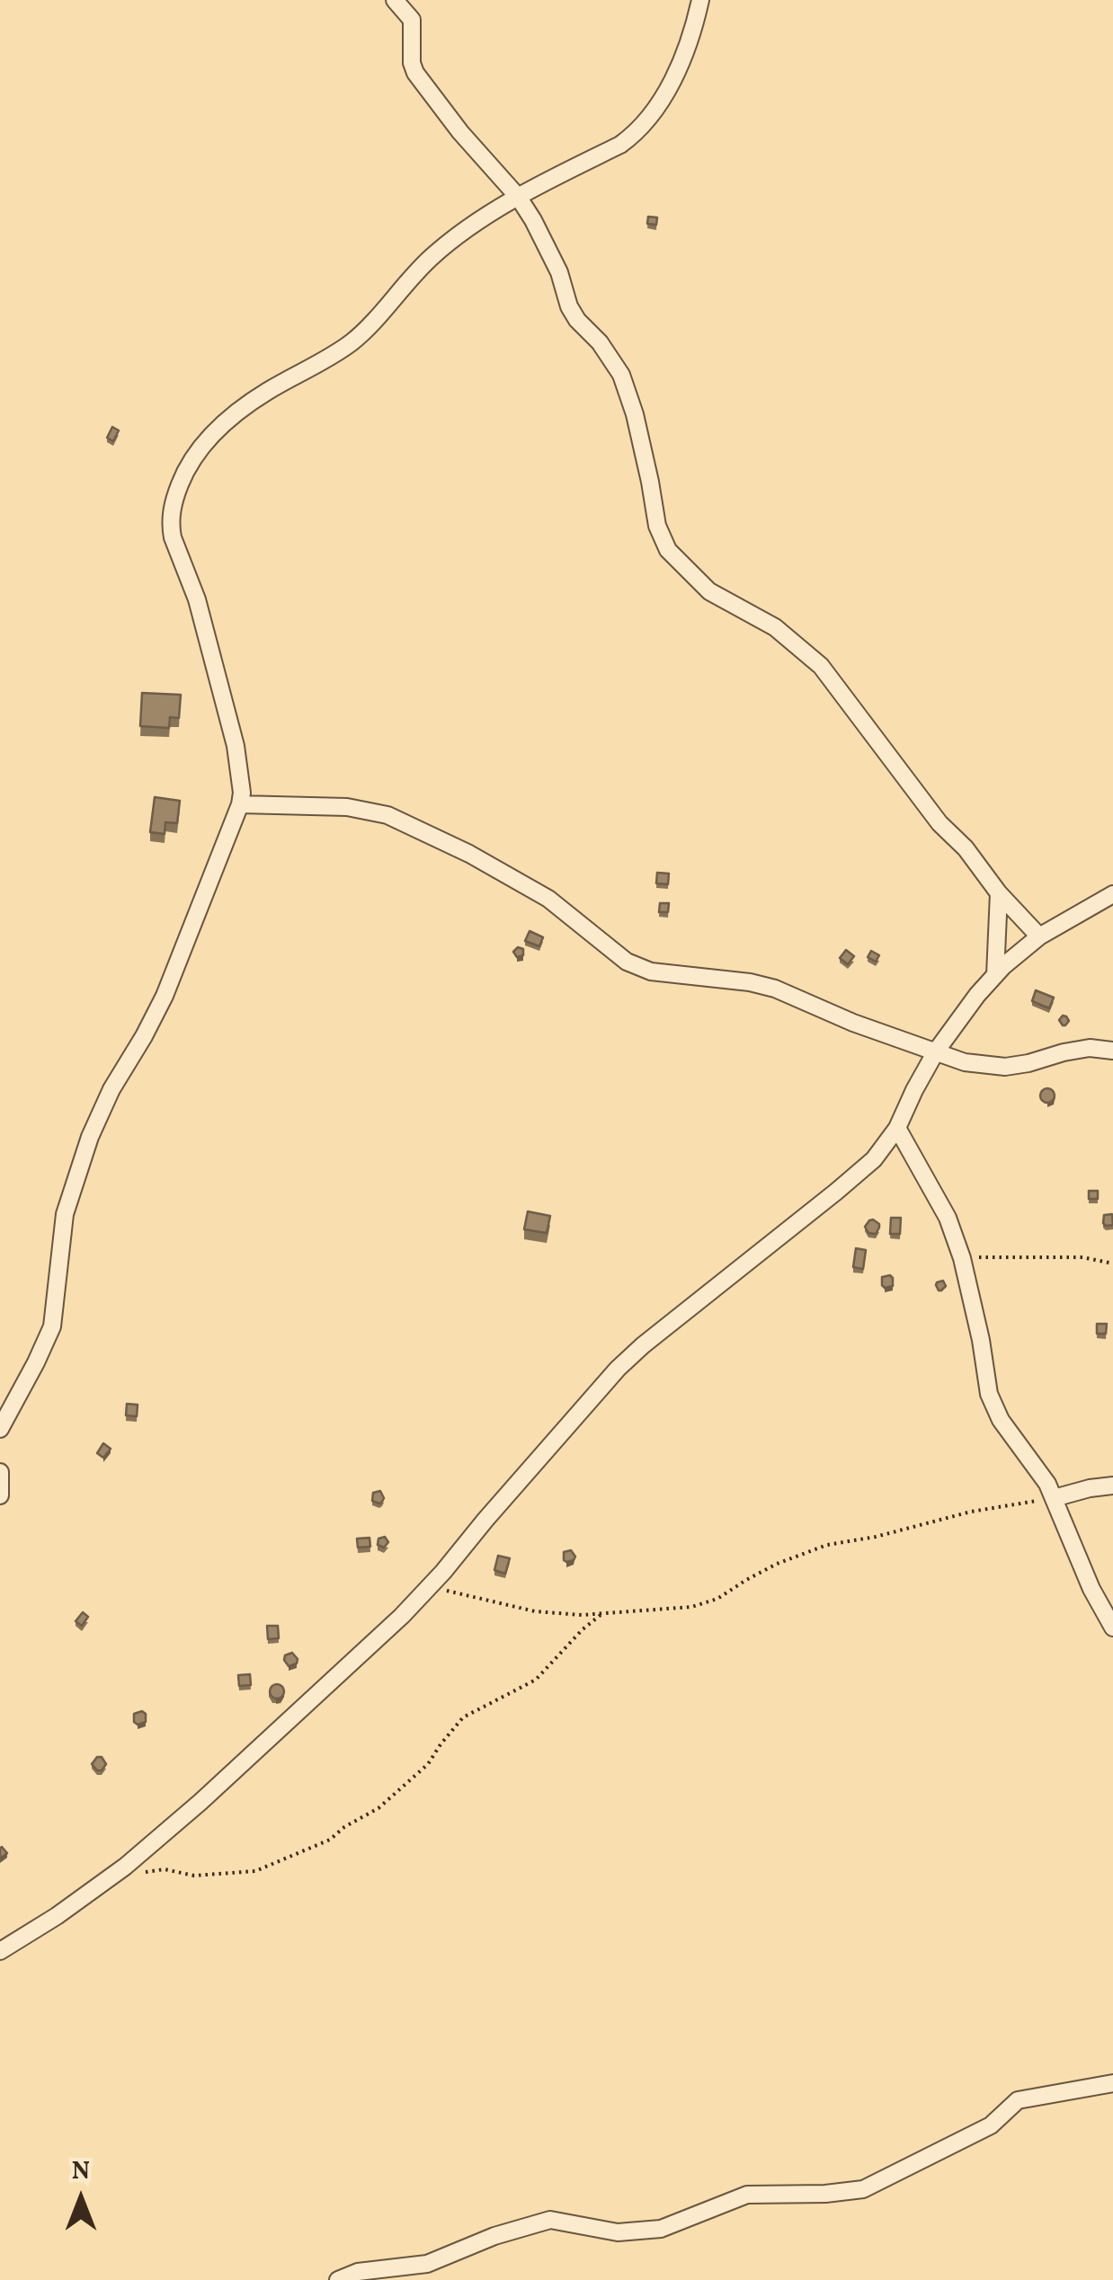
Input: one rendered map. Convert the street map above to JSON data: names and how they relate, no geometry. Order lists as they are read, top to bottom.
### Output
{
  "north": "top"
}
